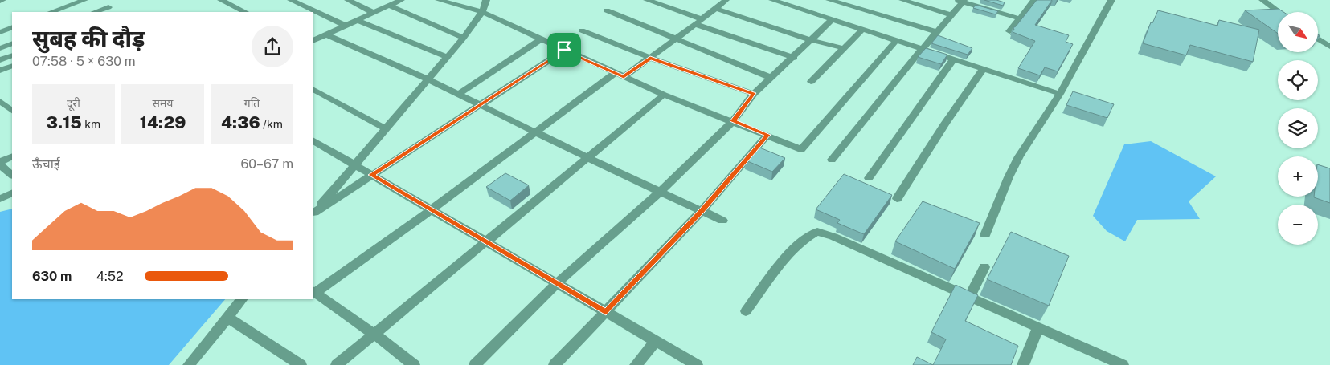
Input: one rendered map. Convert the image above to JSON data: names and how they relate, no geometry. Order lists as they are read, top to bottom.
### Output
{
  "north": "bottom right",
  "page": {
    "map_buttons": ["+", "−"],
    "heading": ["सुबह की दौड़", "07:58 · 5 × 630 m"],
    "stats": [
      ["दूरी", "3.15 km"],
      ["समय", "14:29"],
      ["गति", "4:36 /km"]
    ],
    "chart": ["ऊँचाई", "60–67 m"],
    "list": [
      {
        "name": "630 m",
        "note": "4:52"
      }
    ]
  }
}
